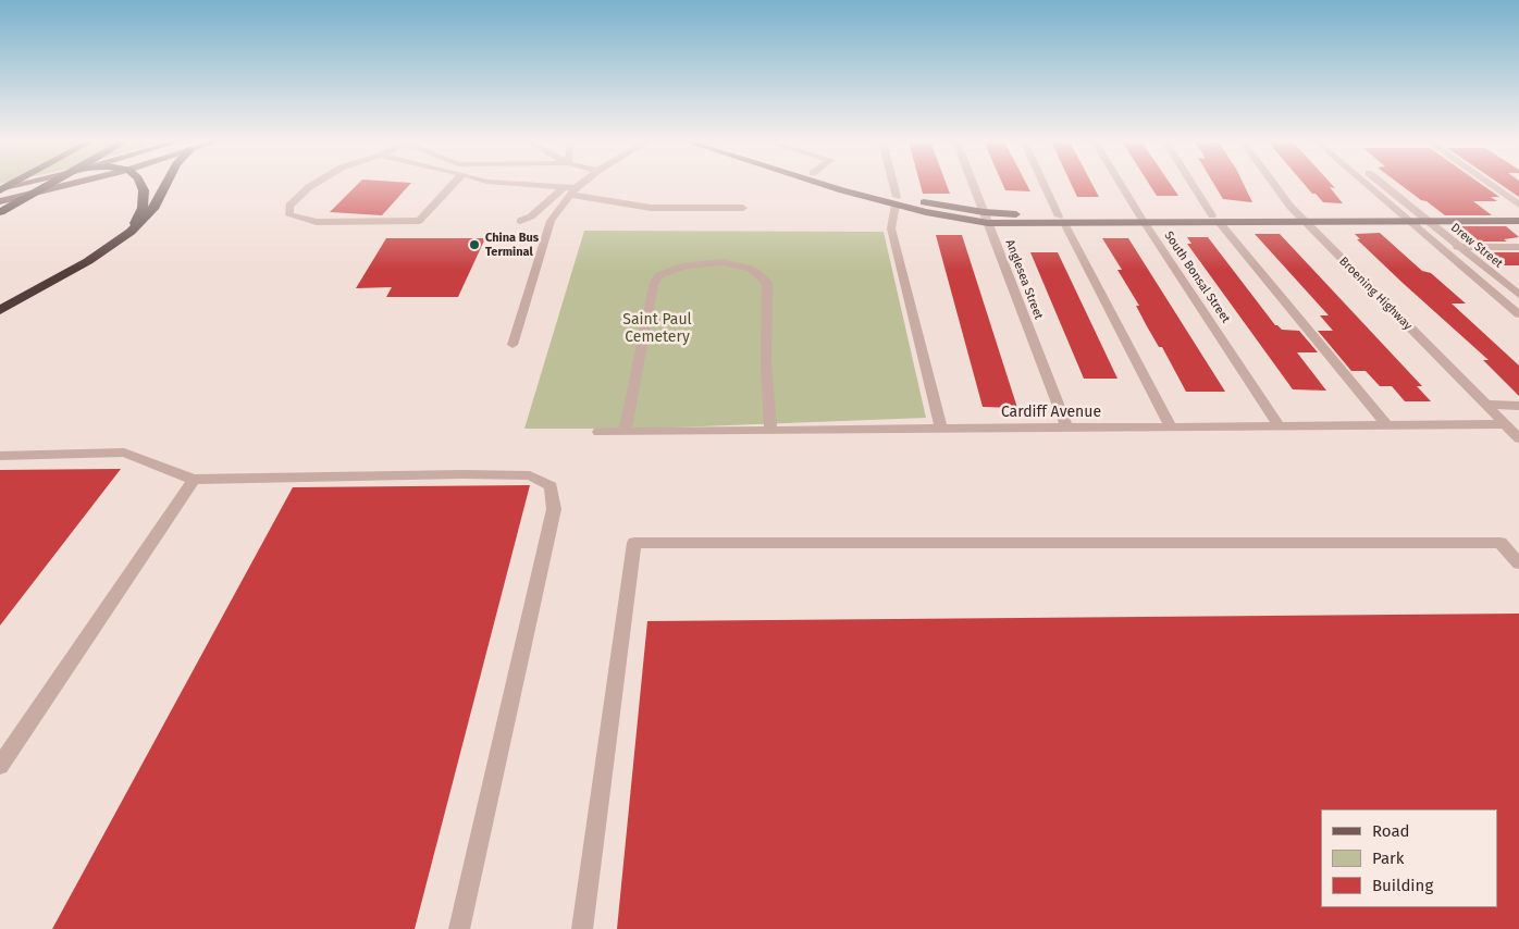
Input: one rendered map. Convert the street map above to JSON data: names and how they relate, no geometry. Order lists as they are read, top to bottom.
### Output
{
  "streets": {
    "street": [
      "Drew Street",
      "South Bonsal Street",
      "Anglesea Street",
      "Broening Highway",
      "Cardiff Avenue"
    ]
  },
  "crossings": [
    ["South Bonsal Street", "Cardiff Avenue"],
    ["Anglesea Street", "Cardiff Avenue"],
    ["Broening Highway", "Cardiff Avenue"]
  ],
  "parks": ["Saint Paul Cemetery"],
  "places": ["China Bus Terminal"],
  "legend": ["Road", "Park", "Building"]
}
